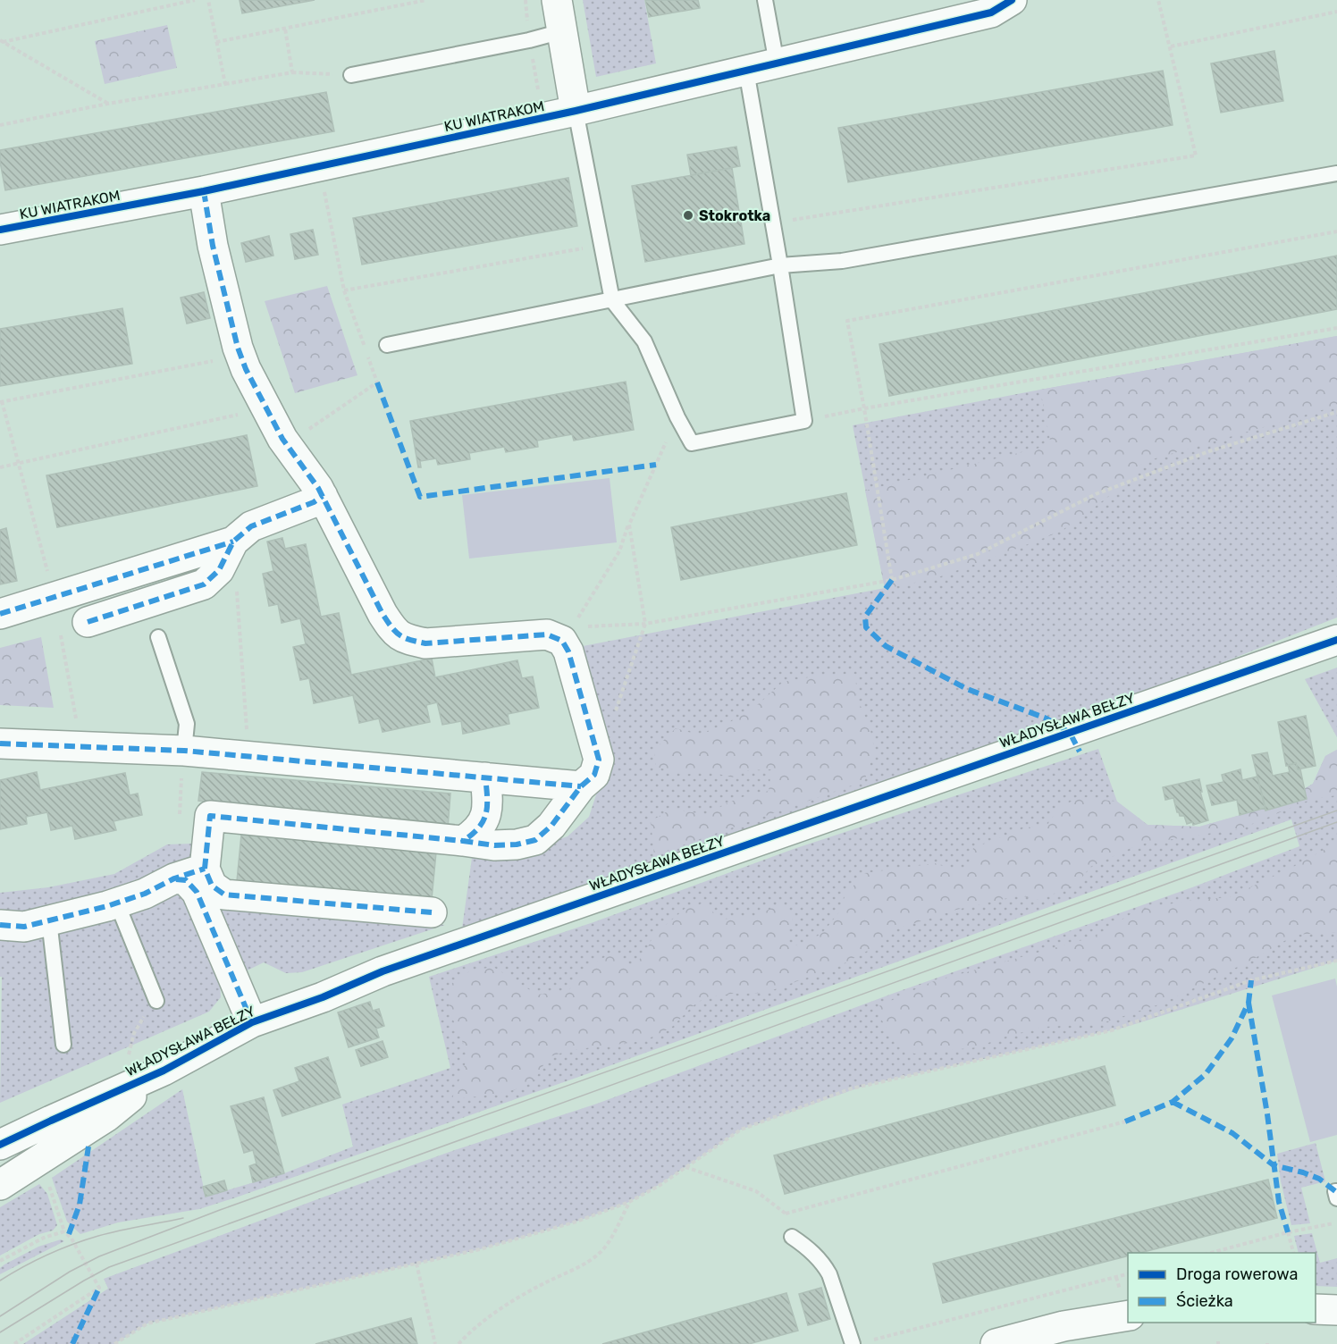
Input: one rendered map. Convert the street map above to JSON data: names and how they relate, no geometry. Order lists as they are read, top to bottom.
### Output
{
  "streets": {
    "street": ["KU WIATRAKOM", "WŁADYSŁAWA BEŁZY"]
  },
  "places": ["Stokrotka"],
  "legend": ["Droga rowerowa", "Ścieżka"]
}
